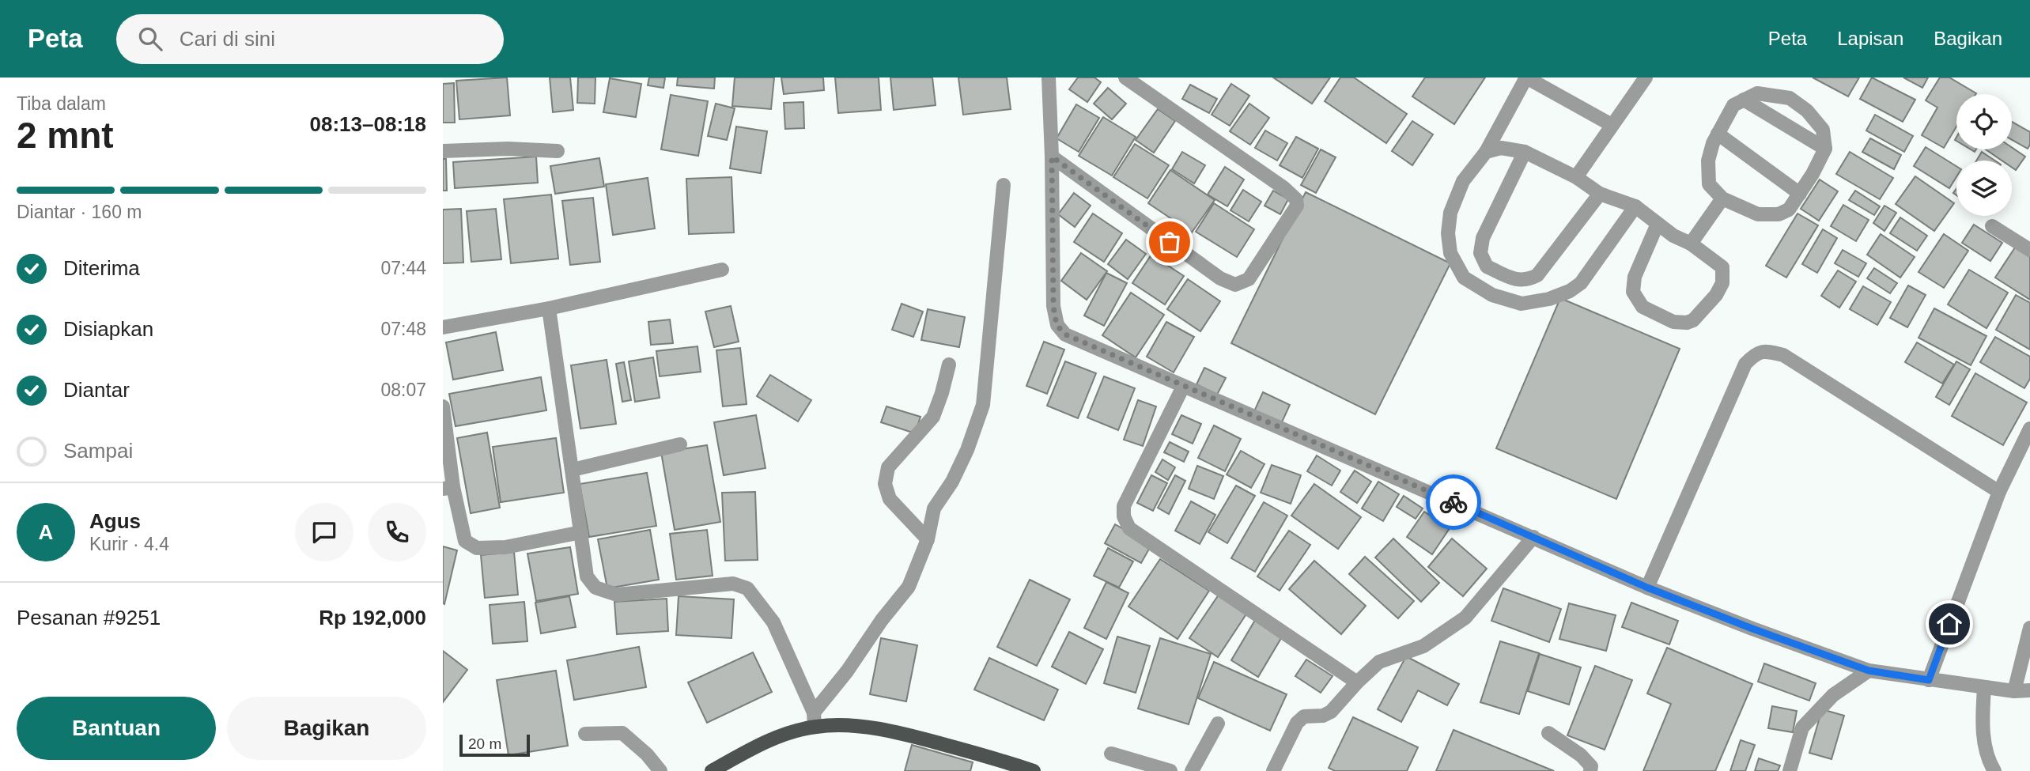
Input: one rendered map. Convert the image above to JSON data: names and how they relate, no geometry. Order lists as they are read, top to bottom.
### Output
{
  "scale_bar": "20 m",
  "page": {
    "header": "Peta",
    "search": "Cari di sini",
    "nav": ["Peta", "Lapisan", "Bagikan"],
    "heading": ["2 mnt", "Tiba dalam", "08:13–08:18"],
    "panel": [
      "Agus",
      "Kurir · 4.4",
      "Pesanan #9251",
      "Rp 192,000"
    ],
    "bar": "Diantar · 160 m",
    "list": [
      ["Diterima", "07:44"],
      ["Disiapkan", "07:48"],
      ["Diantar", "08:07"],
      "Sampai"
    ],
    "round": "A",
    "buttons": ["Bantuan", "Bagikan"],
    "scale": "20 m"
  }
}
